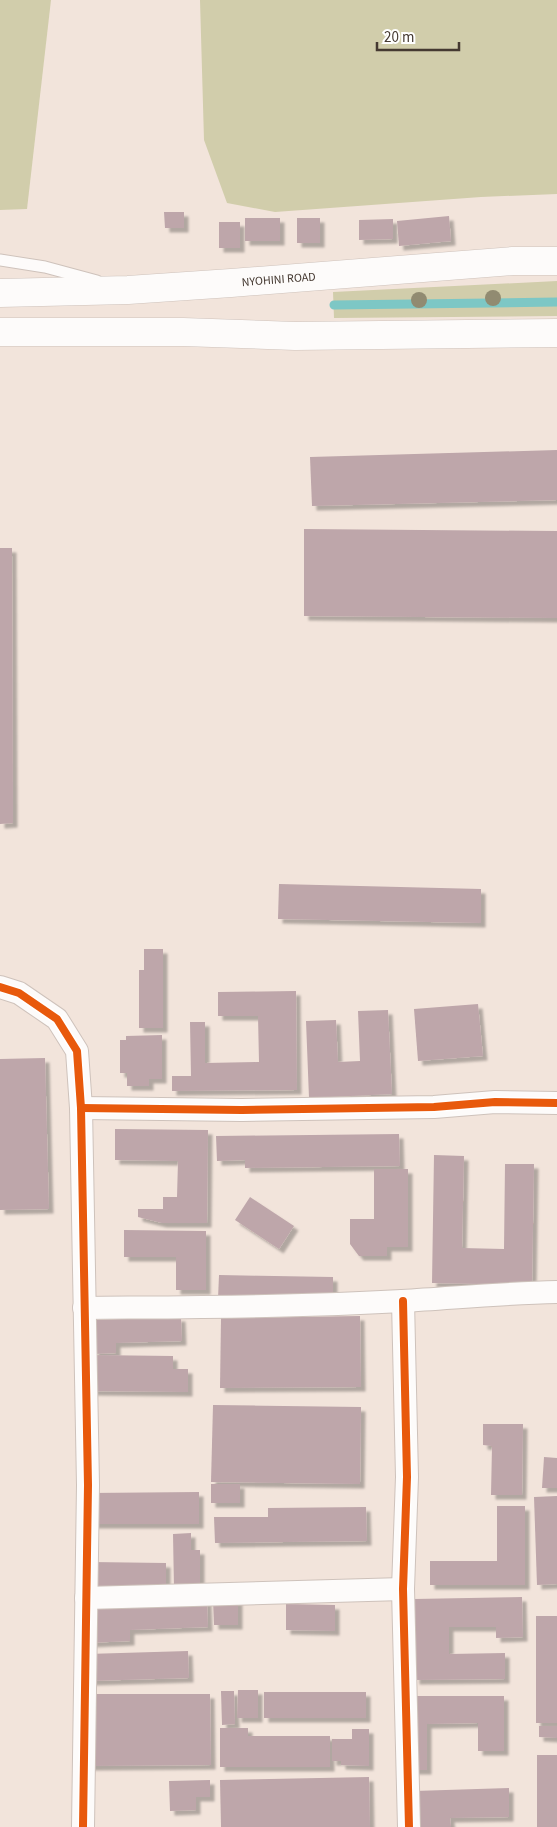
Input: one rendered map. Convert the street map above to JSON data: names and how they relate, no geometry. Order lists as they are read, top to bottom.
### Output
{
  "streets": {
    "main road": ["NYOHINI ROAD"]
  },
  "scale_bar": "20 m"
}
